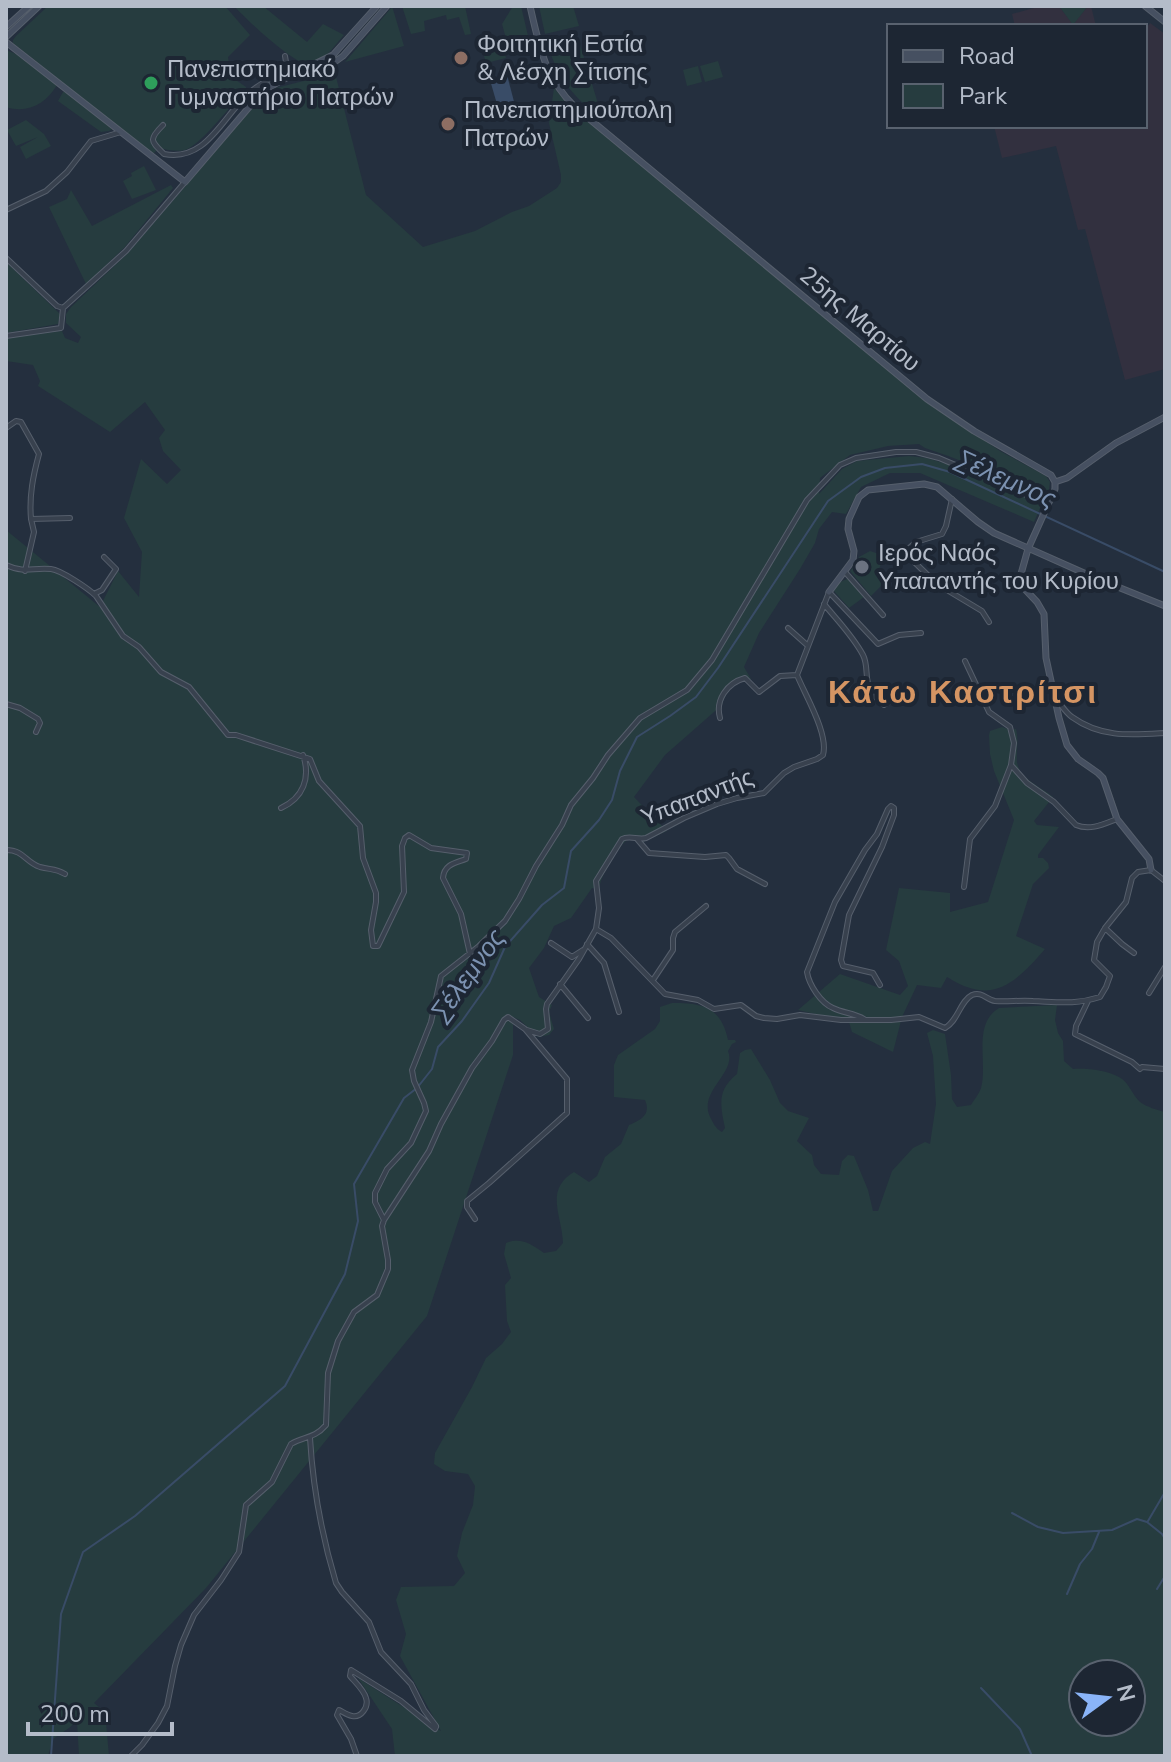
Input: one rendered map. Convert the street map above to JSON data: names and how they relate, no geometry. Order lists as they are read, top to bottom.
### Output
{
  "streets": {
    "street": ["25ης Μαρτίου", "Υπαπαντής"]
  },
  "districts": ["Κάτω Καστρίτσι"],
  "water": ["Σέλεμνος"],
  "places": [
    "Φοιτητική Εστία & Λέσχη Σίτισης",
    "Πανεπιστημιακό Γυμναστήριο Πατρών",
    "Πανεπιστημιούπολη Πατρών",
    "Ιερός Ναός Υπαπαντής του Κυρίου"
  ],
  "legend": ["Road", "Park"],
  "scale_bar": "200 m",
  "north": "right"
}
